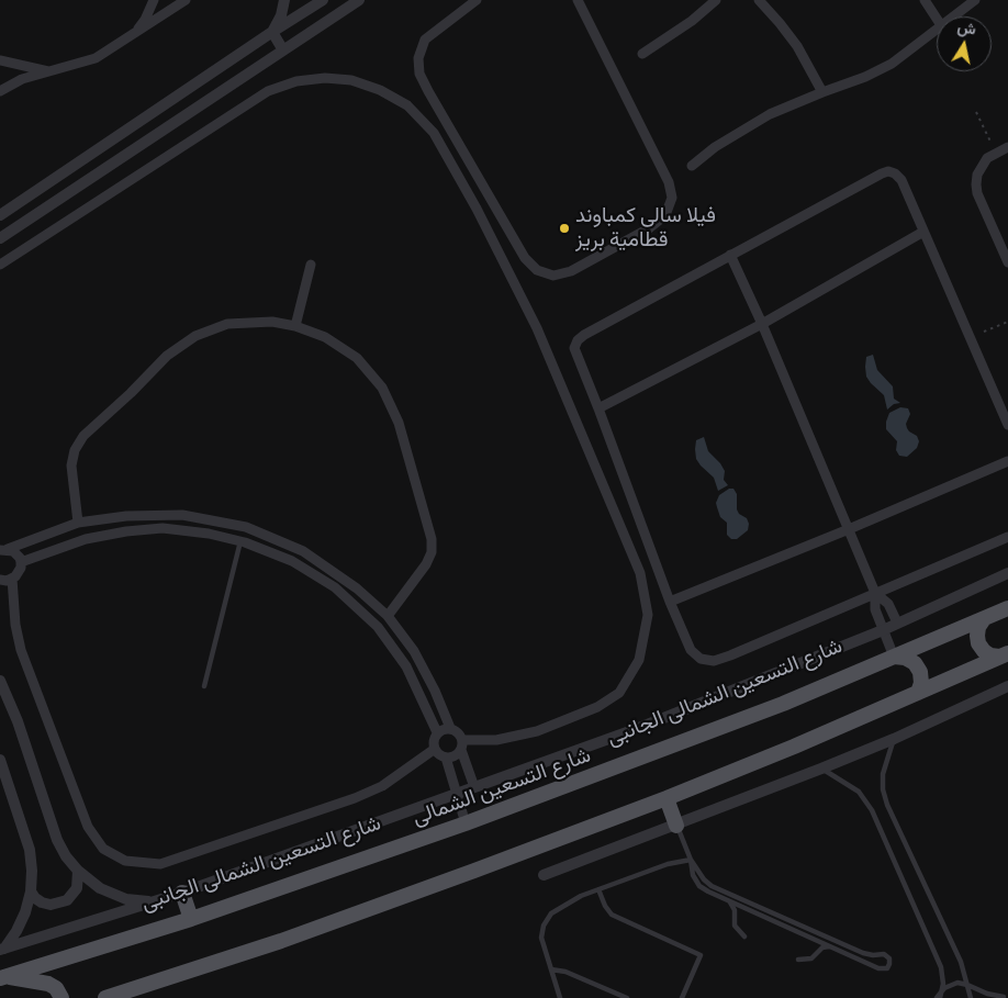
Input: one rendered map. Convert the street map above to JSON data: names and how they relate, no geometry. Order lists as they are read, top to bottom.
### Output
{
  "streets": {
    "main road": ["شارع التسعين الشمالى"],
    "street": ["شارع التسعين الشمالى الجانبى"]
  },
  "places": ["فيلا سالى كمباوند قطامية بريز"],
  "north": "top"
}
